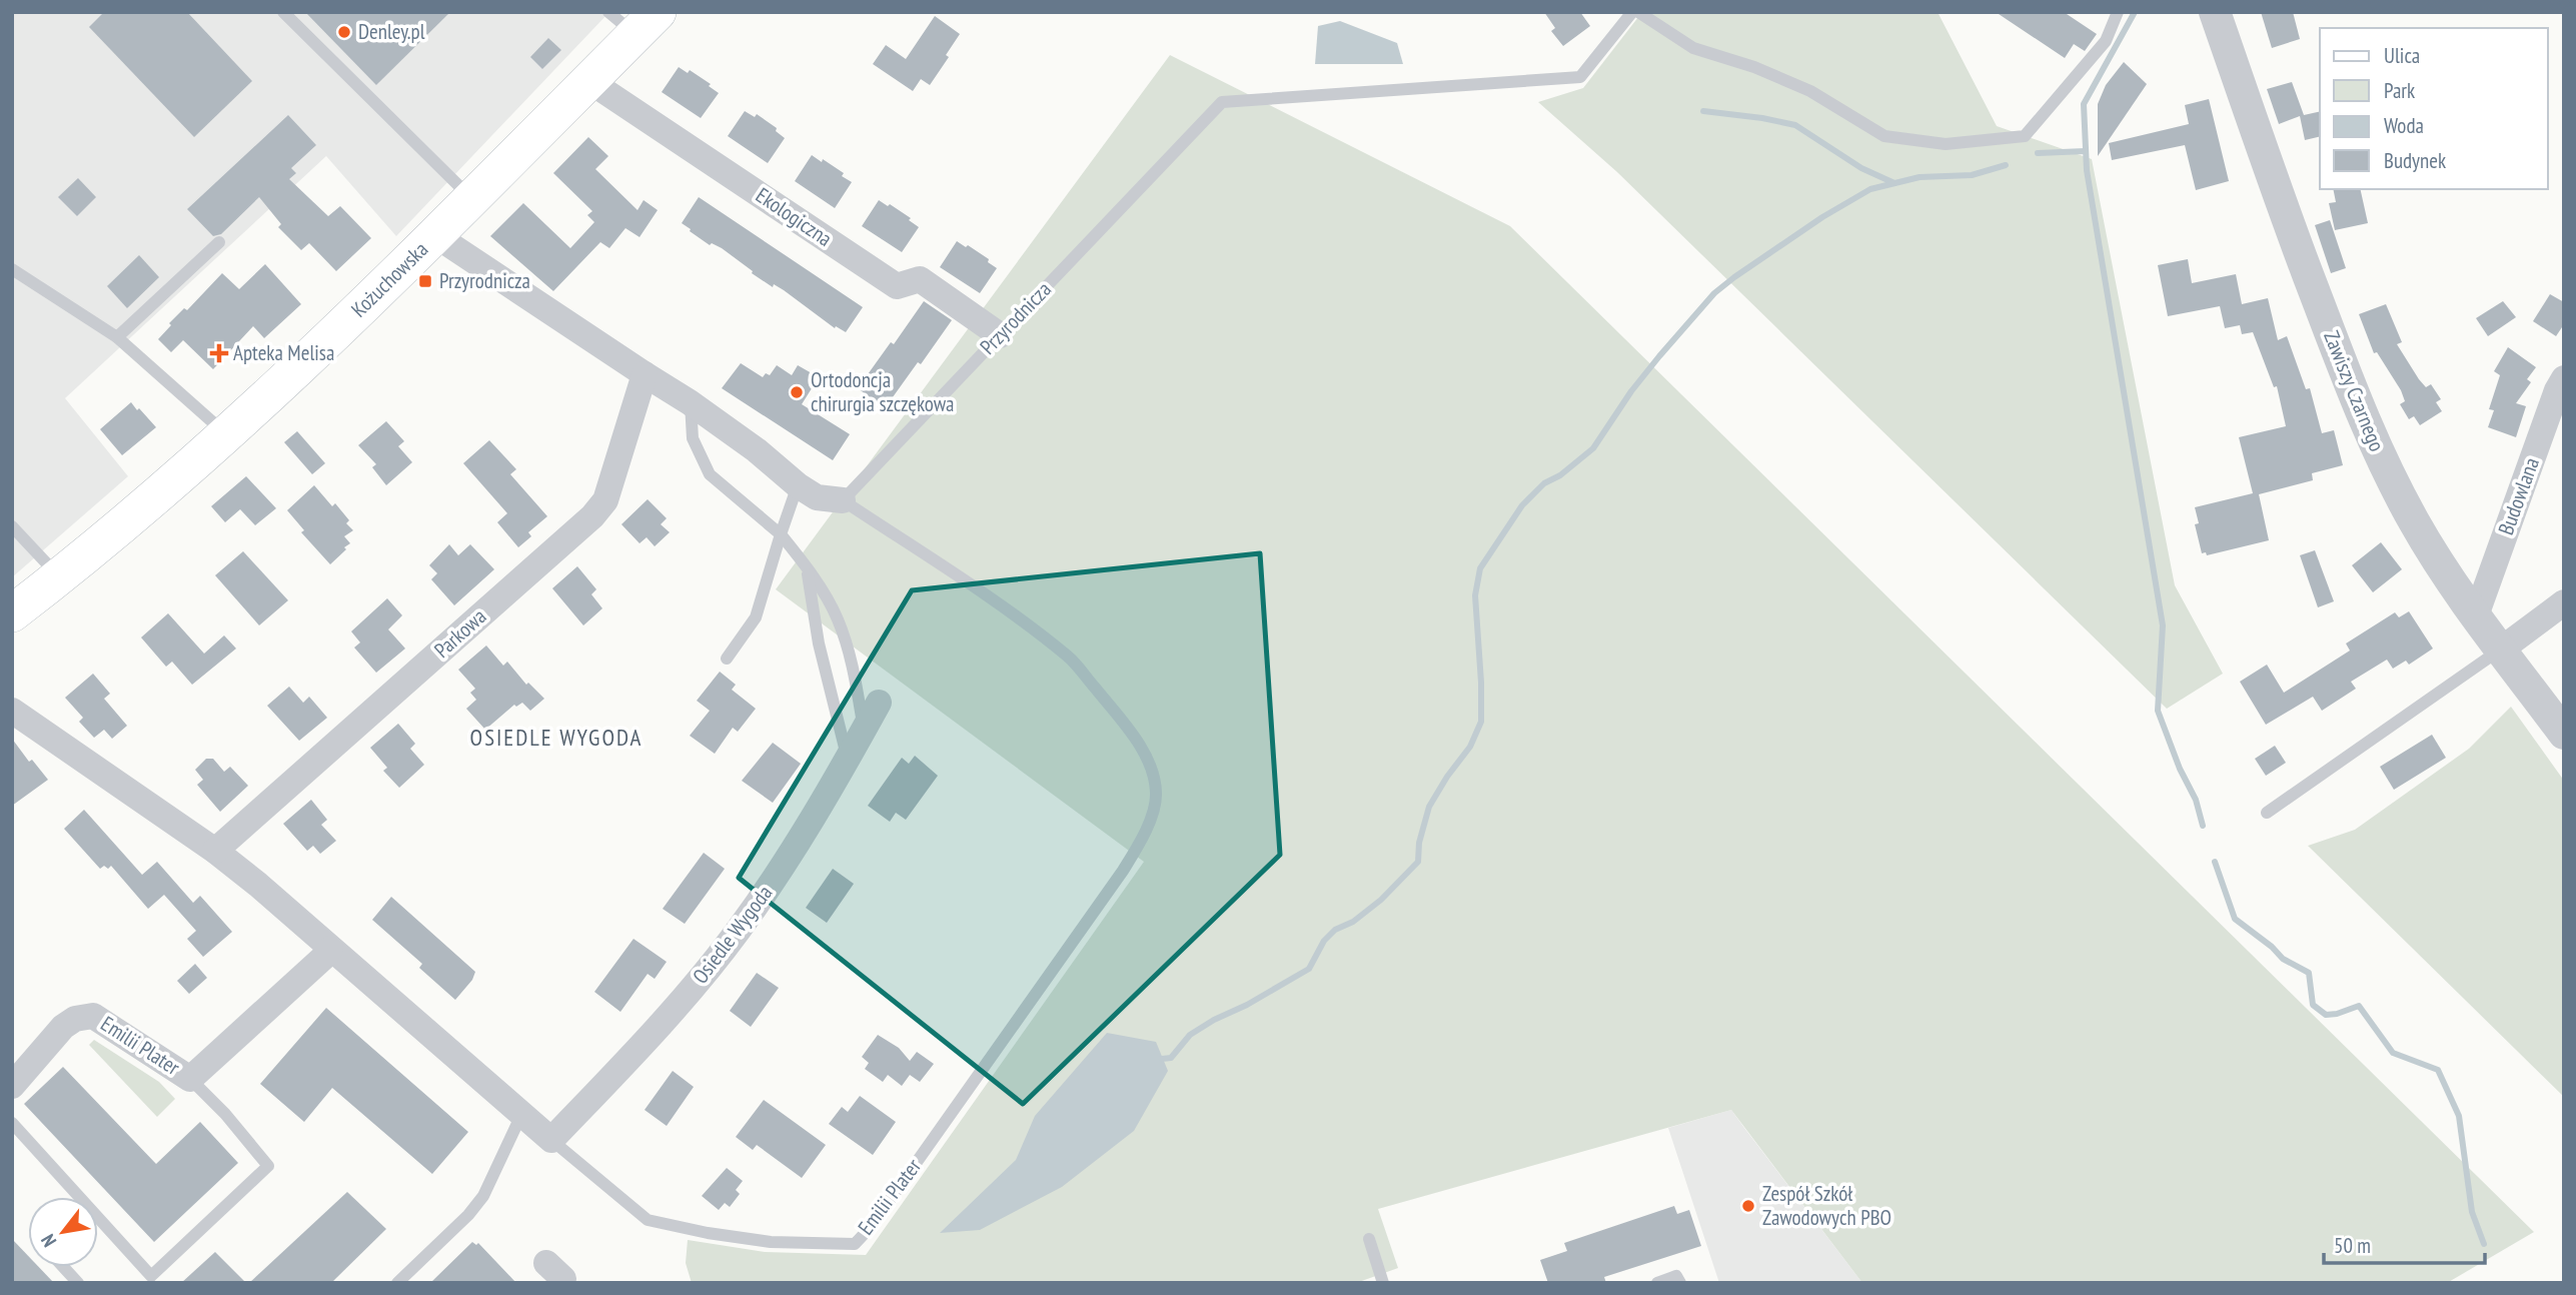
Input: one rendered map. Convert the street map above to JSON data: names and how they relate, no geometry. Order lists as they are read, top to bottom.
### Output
{
  "streets": {
    "main road": ["Kożuchowska"],
    "street": [
      "Ekologiczna",
      "Zawiszy Czarnego",
      "Budowlana",
      "Parkowa",
      "Osiedle Wygoda",
      "Emilii Plater"
    ],
    "lane": ["Przyrodnicza"]
  },
  "crossings": [
    ["Ekologiczna", "Kożuchowska"],
    ["Ekologiczna", "Przyrodnicza"],
    ["Przyrodnicza", "Emilii Plater"],
    ["Zawiszy Czarnego", "Budowlana"],
    ["Parkowa", "Emilii Plater"],
    ["Osiedle Wygoda", "Emilii Plater"]
  ],
  "districts": ["OSIEDLE WYGODA"],
  "places": {
    "other": ["Denley.pl", "Ortodoncja chirurgia szczękowa", "Zespół Szkół Zawodowych PBO"],
    "transit": ["Przyrodnicza"],
    "health": ["Apteka Melisa"]
  },
  "legend": [
    "Ulica",
    "Park",
    "Woda",
    "Budynek"
  ],
  "scale_bar": "50 m",
  "north": "bottom left"
}
